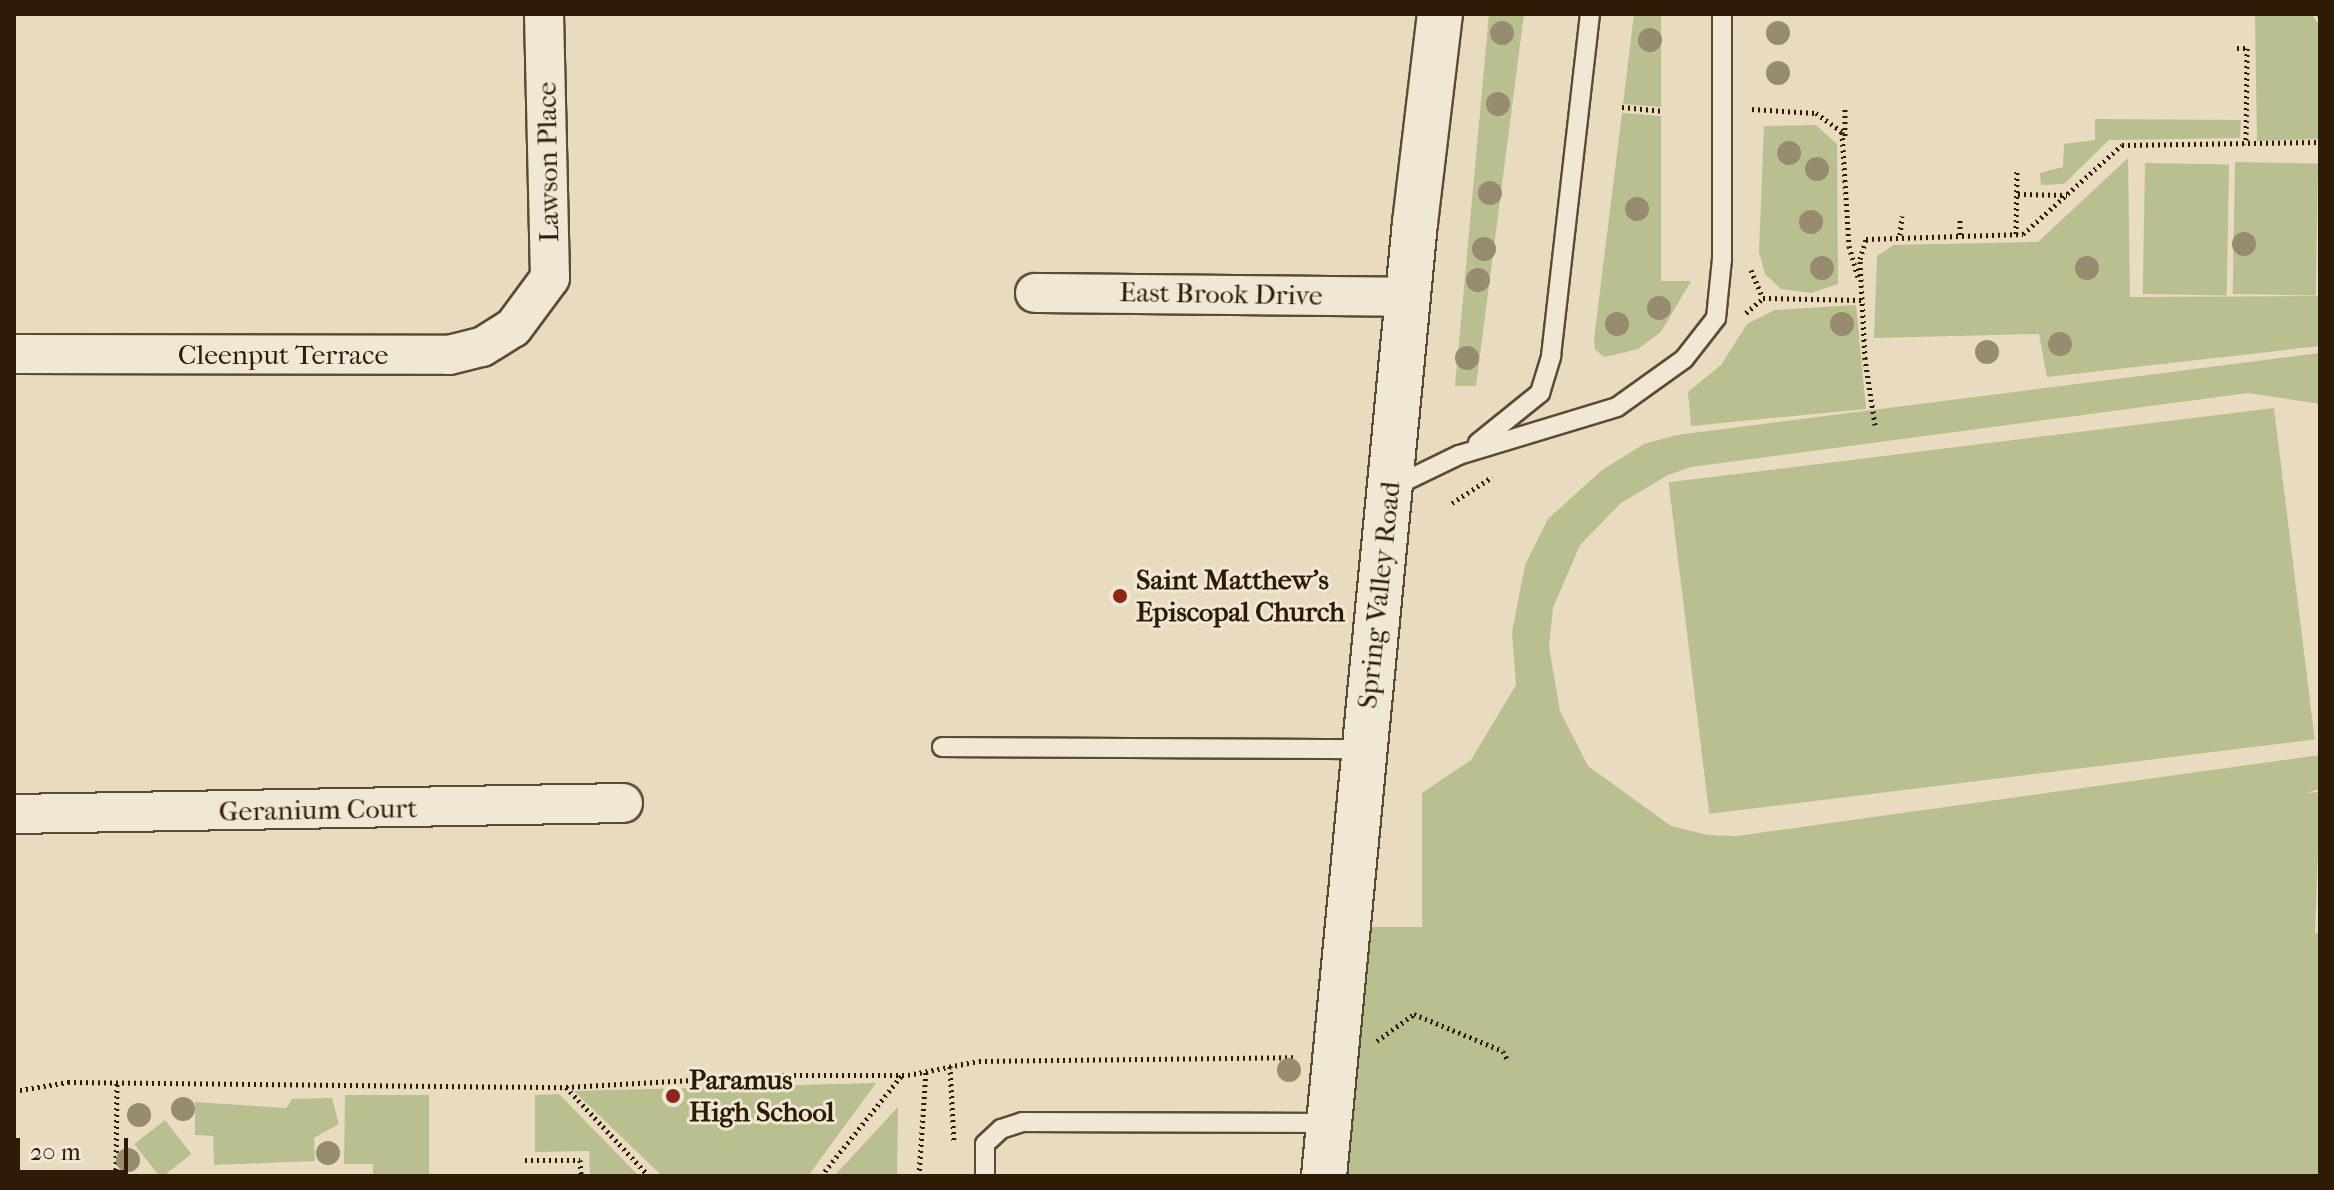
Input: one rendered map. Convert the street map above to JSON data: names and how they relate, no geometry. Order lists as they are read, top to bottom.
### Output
{
  "streets": {
    "street": [
      "Lawson Place",
      "East Brook Drive",
      "Cleenput Terrace",
      "Spring Valley Road",
      "Geranium Court"
    ]
  },
  "crossings": [
    ["Lawson Place", "Cleenput Terrace"],
    ["East Brook Drive", "Spring Valley Road"]
  ],
  "places": ["Saint Matthew's Episcopal Church", "Paramus High School"],
  "scale_bar": "20 m"
}
